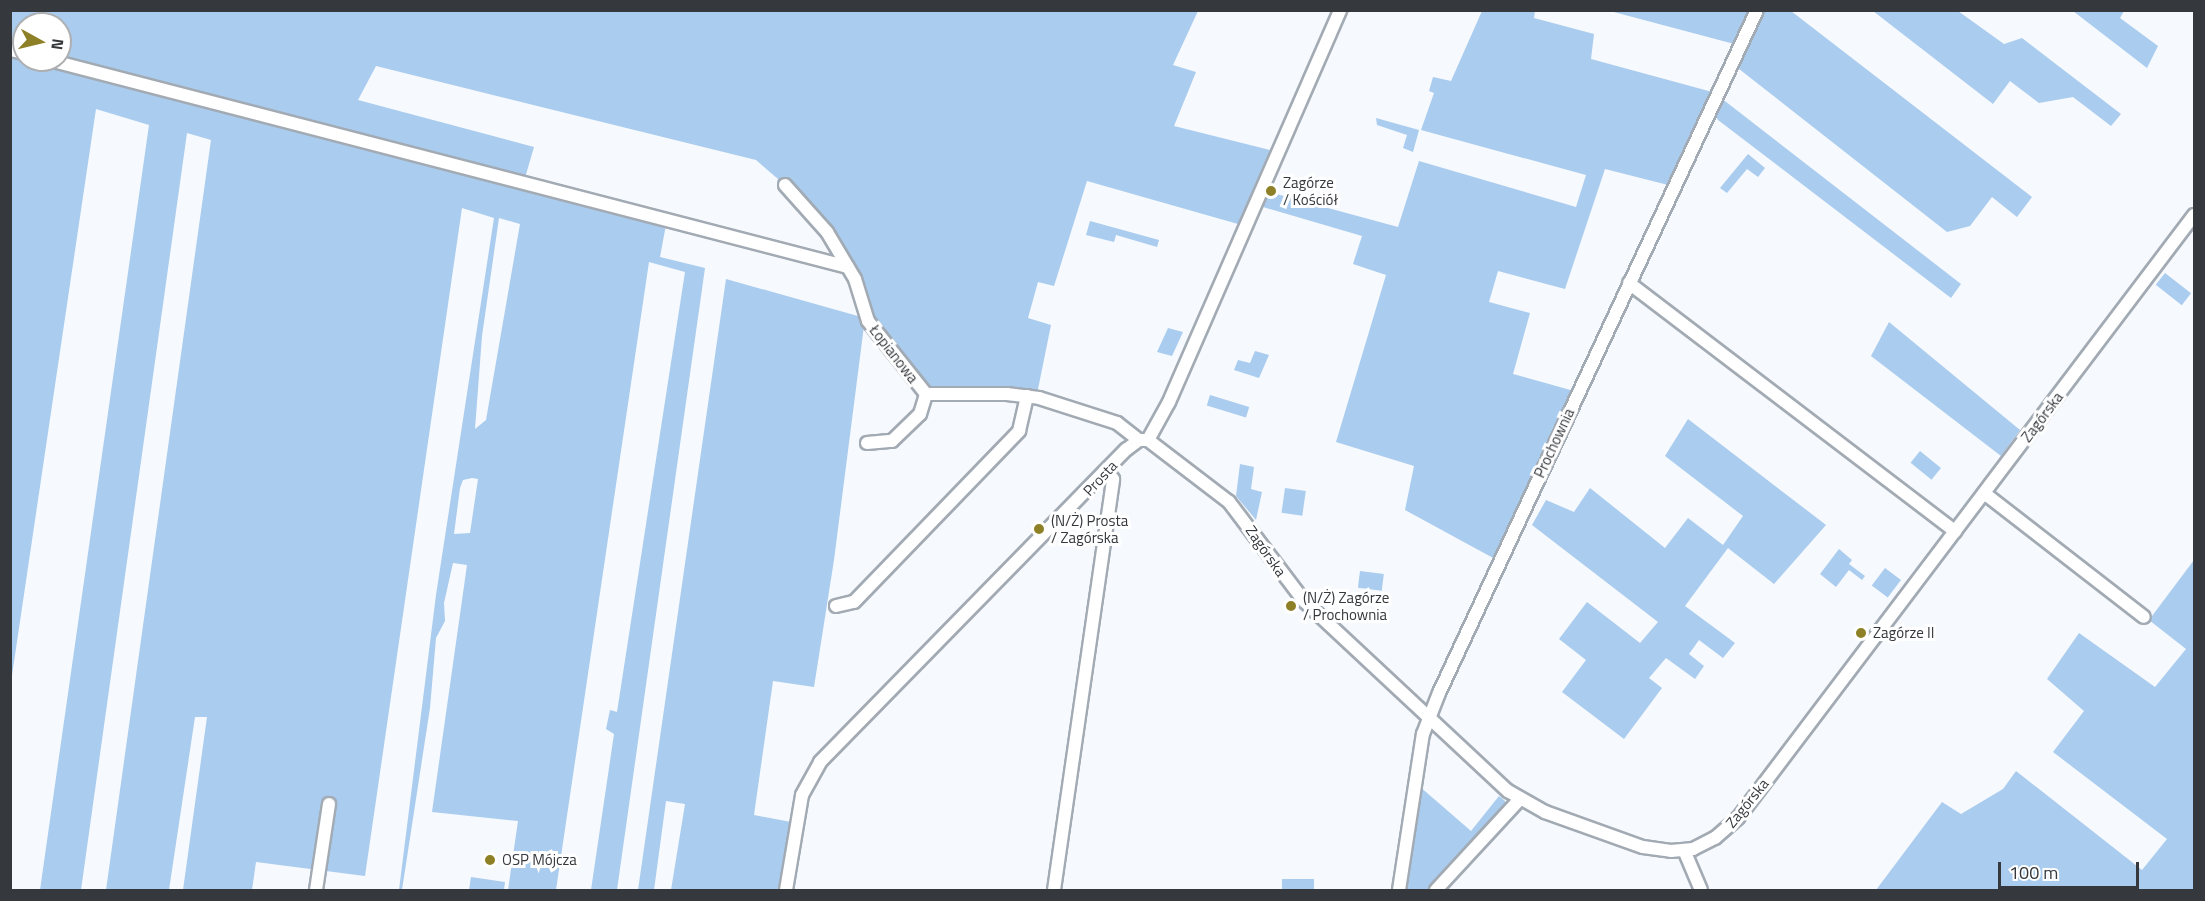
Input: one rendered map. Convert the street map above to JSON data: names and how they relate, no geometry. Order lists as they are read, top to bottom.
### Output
{
  "streets": {
    "street": [
      "Łopianowa",
      "Zagórska",
      "Prochownia",
      "Prosta"
    ]
  },
  "crossings": [
    ["Łopianowa", "Zagórska"],
    ["Łopianowa", "Prosta"],
    ["Zagórska", "Prochownia"],
    ["Zagórska", "Prosta"]
  ],
  "places": [
    "Zagórze / Kościół",
    "(N/Ż) Prosta / Zagórska",
    "(N/Ż) Zagórze / Prochownia",
    "Zagórze II",
    "OSP Mójcza"
  ],
  "scale_bar": "100 m",
  "north": "right"
}
